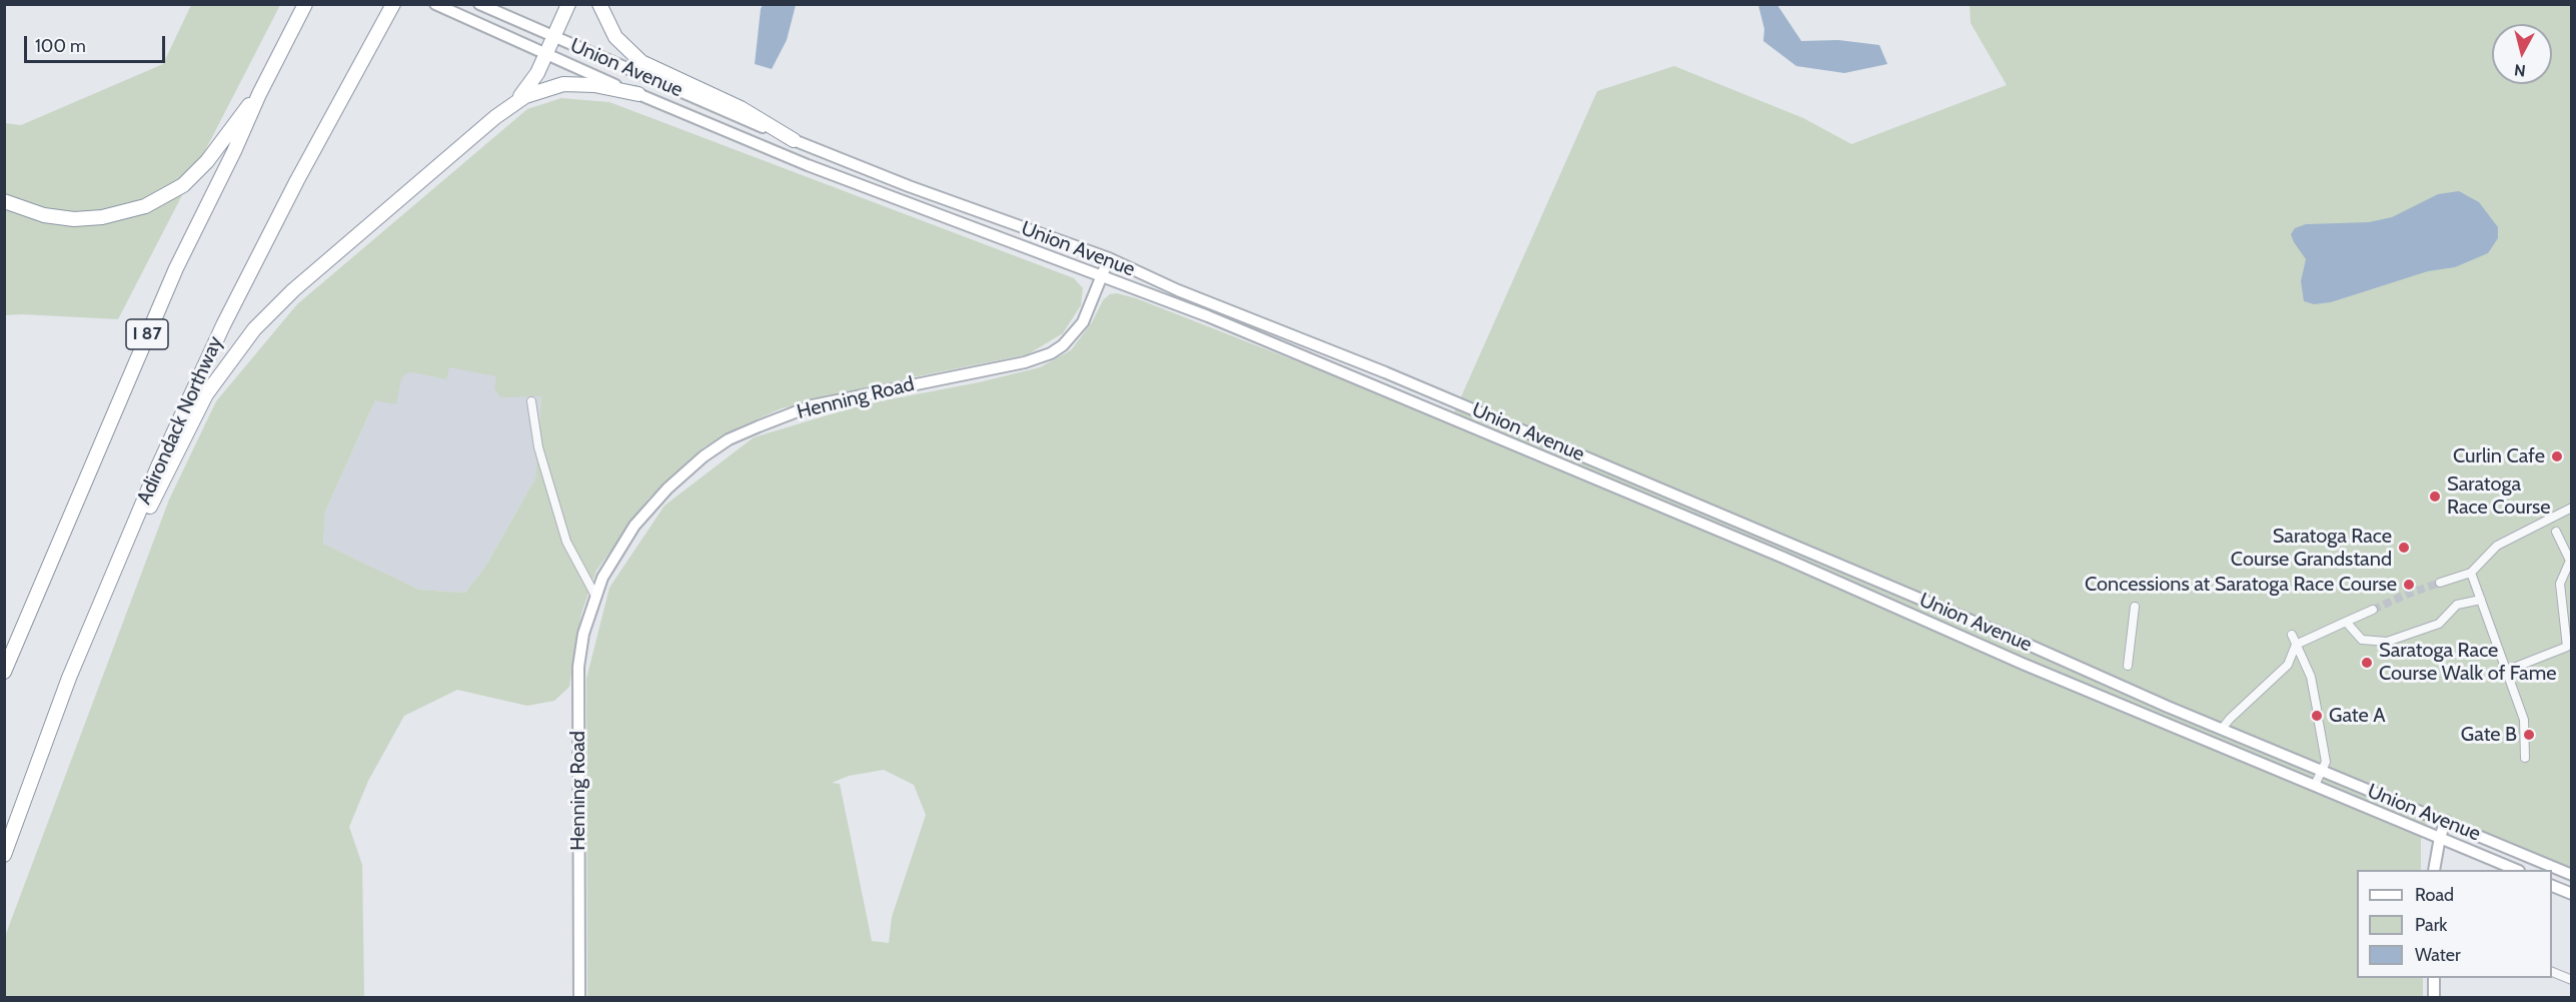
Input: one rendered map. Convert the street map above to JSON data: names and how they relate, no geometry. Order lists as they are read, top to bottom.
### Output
{
  "streets": {
    "highway": ["I 87", "Adirondack Northway"],
    "main road": ["Union Avenue", "Henning Road"]
  },
  "crossings": [
    ["Union Avenue", "Henning Road"]
  ],
  "places": [
    "Curlin Cafe",
    "Saratoga Race Course",
    "Saratoga Race Course Grandstand",
    "Concessions at Saratoga Race Course",
    "Saratoga Race Course Walk of Fame",
    "Gate A",
    "Gate B"
  ],
  "legend": ["Road", "Park", "Water"],
  "scale_bar": "100 m",
  "north": "bottom"
}
